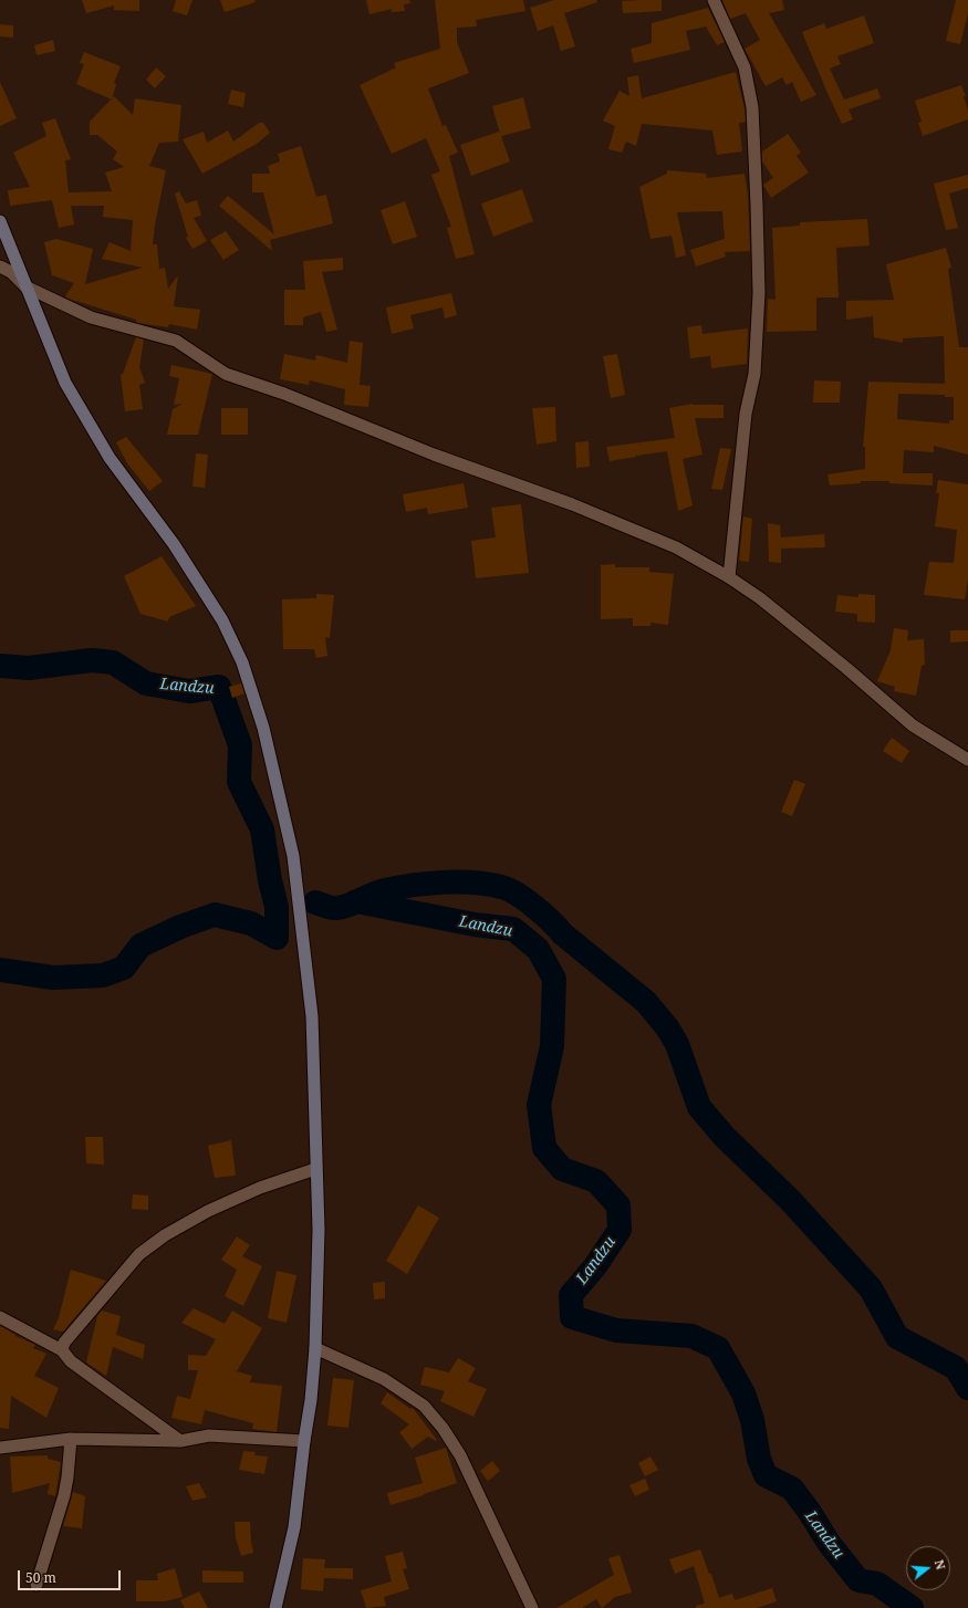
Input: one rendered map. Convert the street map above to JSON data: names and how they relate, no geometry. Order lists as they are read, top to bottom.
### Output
{
  "water": ["Landzu"],
  "scale_bar": "50 m",
  "north": "right"
}
